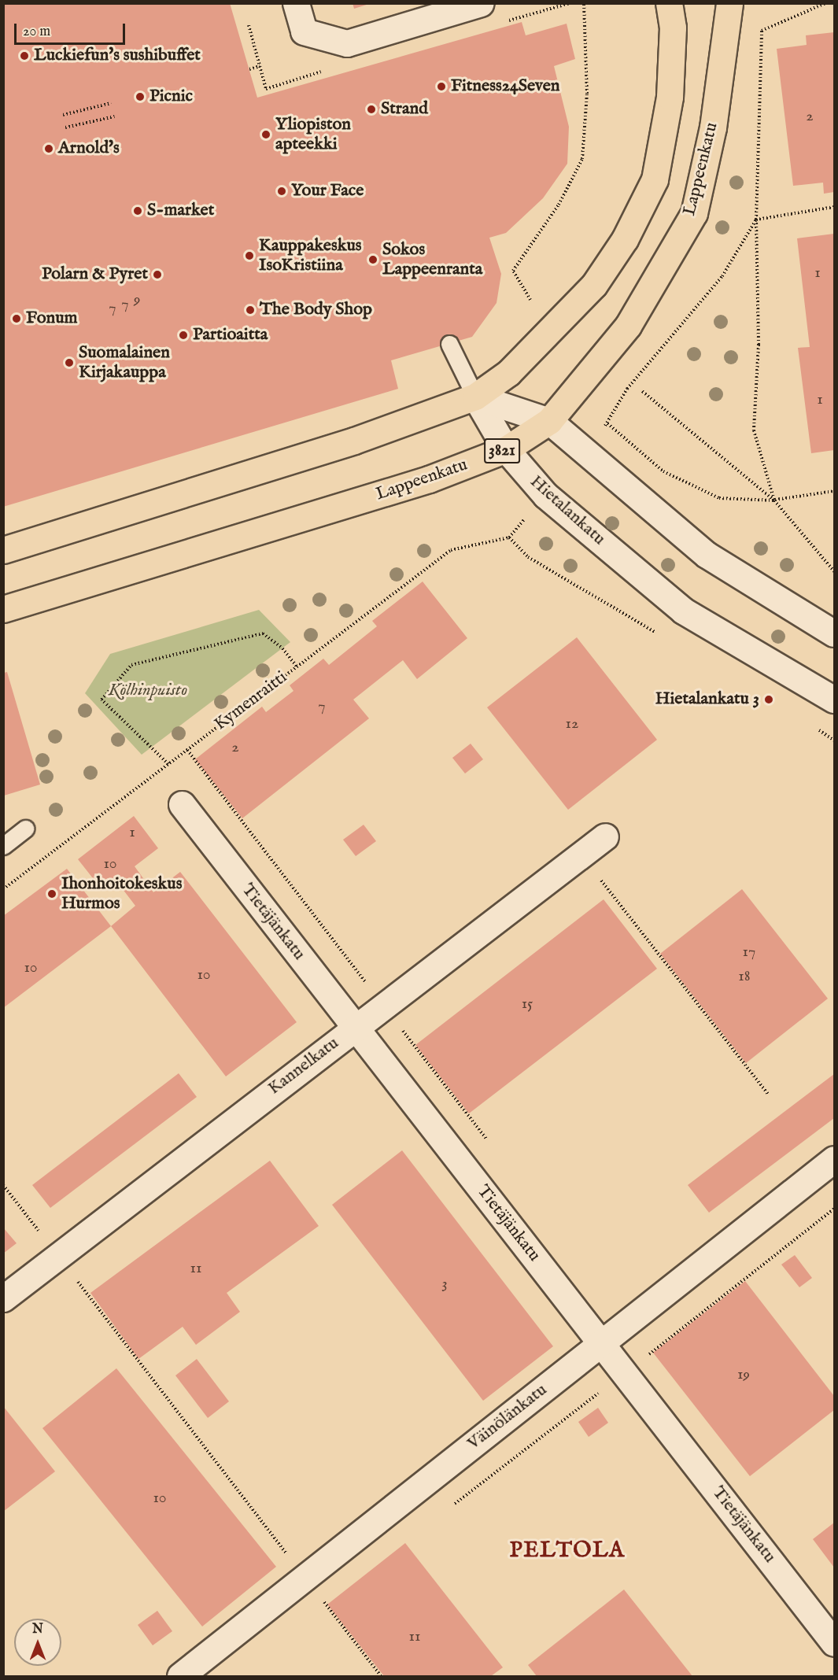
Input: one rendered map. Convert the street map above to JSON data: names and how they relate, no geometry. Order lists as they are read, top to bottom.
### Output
{
  "streets": {
    "main road": ["Lappeenkatu", "3821"],
    "street": [
      "Hietalankatu",
      "Tietäjänkatu",
      "Kannelkatu",
      "Väinölänkatu"
    ],
    "path": ["Kymenraitti"]
  },
  "crossings": [
    ["Lappeenkatu", "Hietalankatu"],
    ["Tietäjänkatu", "Kannelkatu"],
    ["Tietäjänkatu", "Väinölänkatu"]
  ],
  "districts": ["PELTOLA"],
  "parks": ["Kölhinpuisto"],
  "places": [
    "Luckiefun's sushibuffet",
    "Fitness24Seven",
    "Picnic",
    "Strand",
    "Yliopiston apteekki",
    "Arnold's",
    "Your Face",
    "S-market",
    "Kauppakeskus IsoKristiina",
    "Sokos Lappeenranta",
    "Polarn & Pyret",
    "The Body Shop",
    "Fonum",
    "Partioaitta",
    "Suomalainen Kirjakauppa",
    "Hietalankatu 3",
    "Ihonhoitokeskus Hurmos"
  ],
  "house_numbers": [
    "2",
    "1",
    "9",
    "7",
    "7",
    "1",
    "7",
    "12",
    "2",
    "1",
    "10",
    "17",
    "10",
    "10",
    "18",
    "15",
    "11",
    "3",
    "19",
    "10",
    "11"
  ],
  "scale_bar": "20 m",
  "north": "top"
}
